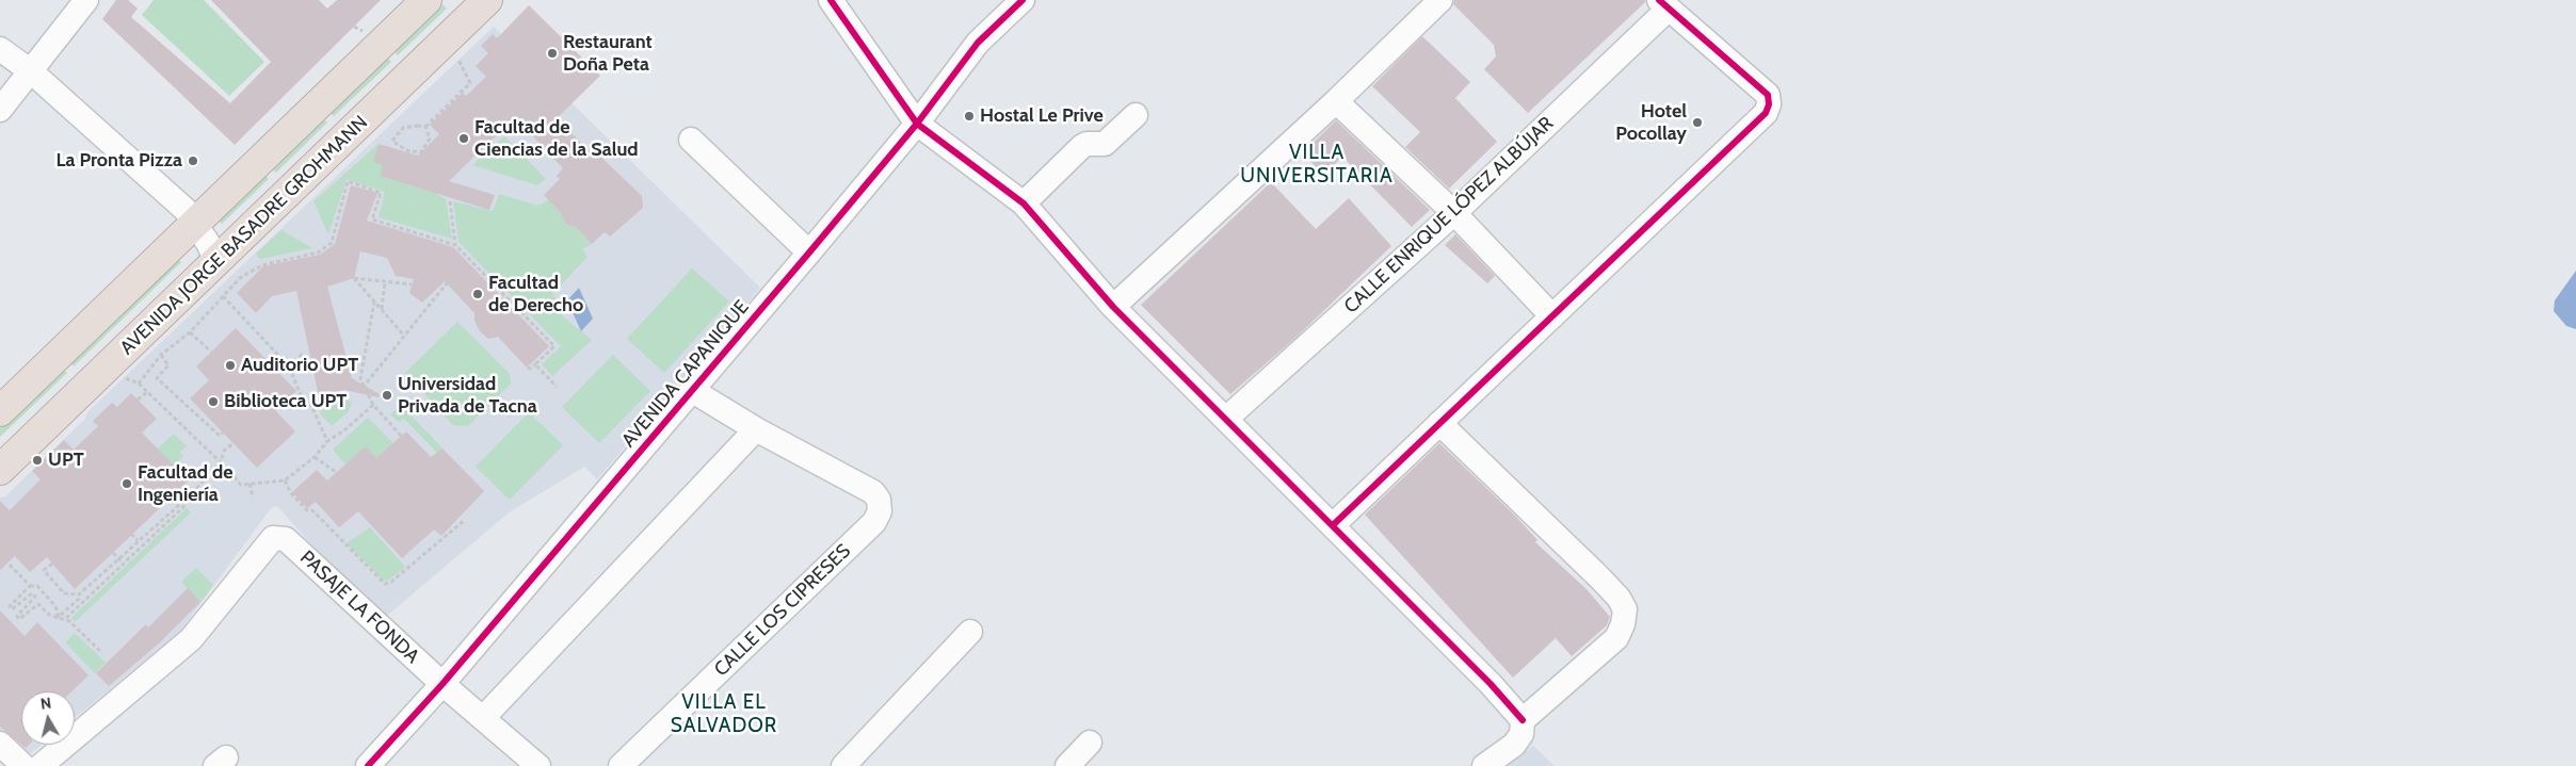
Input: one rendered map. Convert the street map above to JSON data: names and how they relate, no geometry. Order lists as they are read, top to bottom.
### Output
{
  "streets": {
    "highway": ["AVENIDA JORGE BASADRE GROHMANN"],
    "street": [
      "CALLE ENRIQUE LÓPEZ ALBÚJAR",
      "AVENIDA CAPANIQUE",
      "PASAJE LA FONDA",
      "CALLE LOS CIPRESES"
    ]
  },
  "crossings": [
    ["AVENIDA CAPANIQUE", "PASAJE LA FONDA"]
  ],
  "districts": ["VILLA UNIVERSITARIA", "VILLA EL SALVADOR"],
  "places": [
    "Restaurant Doña Peta",
    "Hostal Le Prive",
    "Hotel Pocollay",
    "Facultad de Ciencias de la Salud",
    "La Pronta Pizza",
    "Facultad de Derecho",
    "Auditorio UPT",
    "Universidad Privada de Tacna",
    "Biblioteca UPT",
    "UPT",
    "Facultad de Ingeniería"
  ],
  "north": "top"
}
